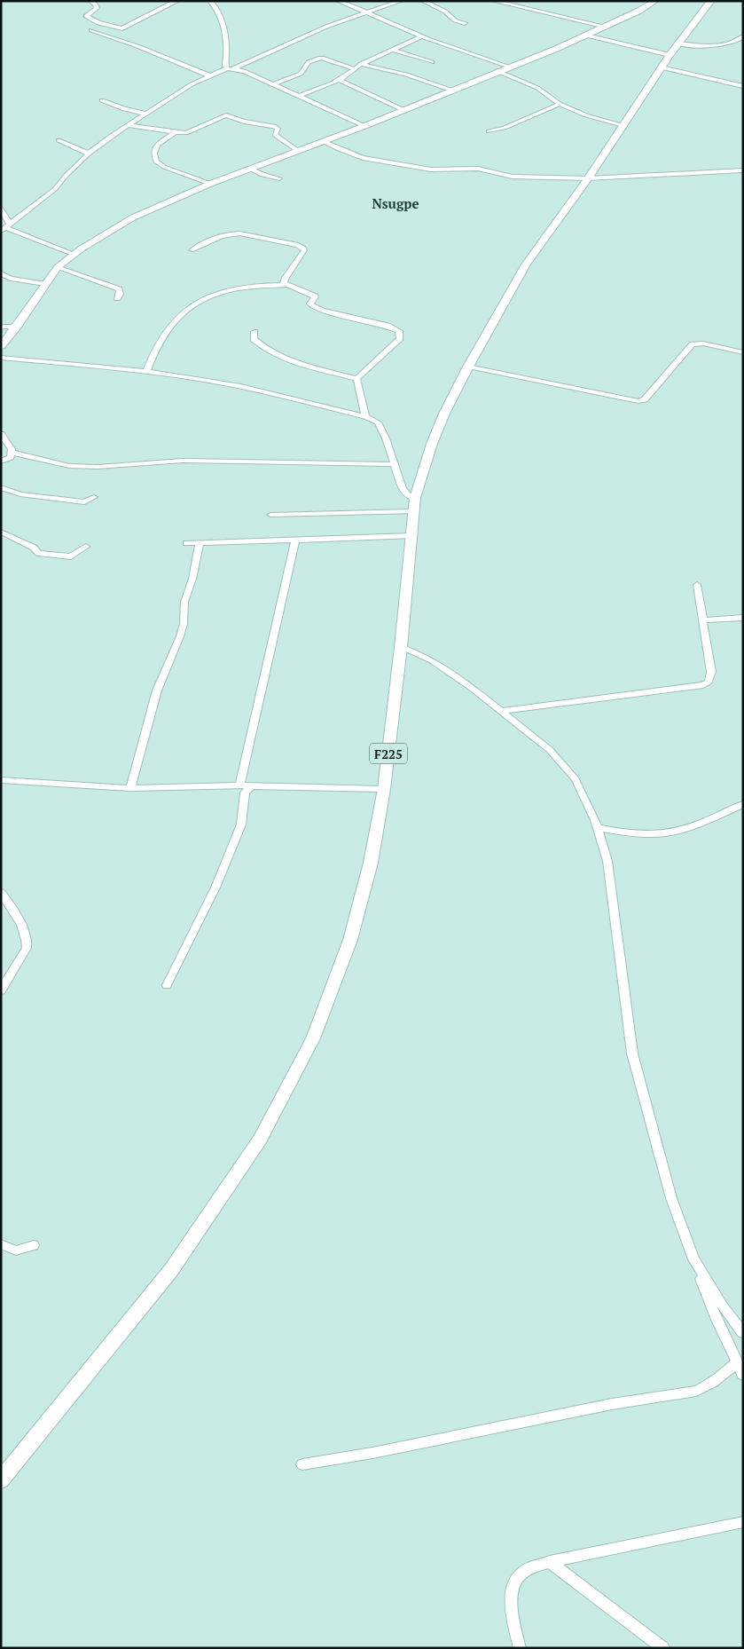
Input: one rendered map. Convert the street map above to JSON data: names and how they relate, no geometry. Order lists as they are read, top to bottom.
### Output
{
  "streets": {
    "main road": ["F225"]
  },
  "districts": ["Nsugpe"]
}
